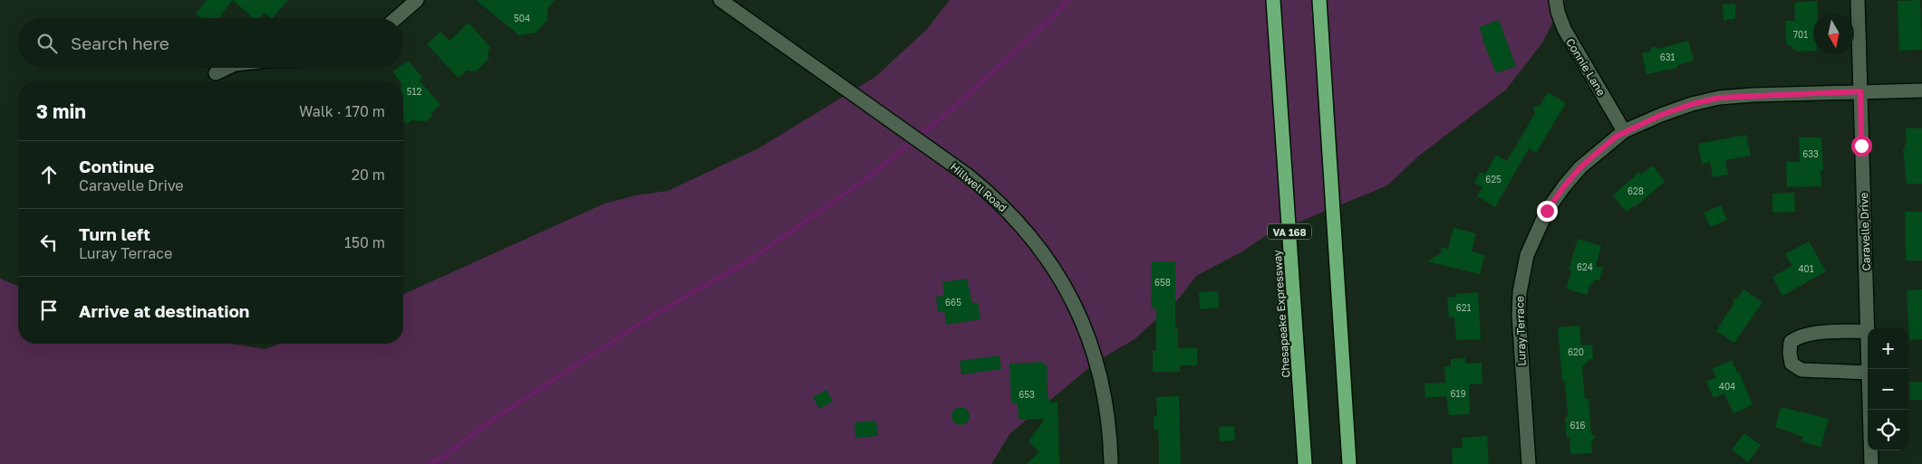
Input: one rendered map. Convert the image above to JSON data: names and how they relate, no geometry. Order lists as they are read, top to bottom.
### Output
{
  "streets": {
    "highway": ["VA 168", "Chesapeake Expressway"],
    "street": [
      "Connie Lane",
      "Hillwell Road",
      "Caravelle Drive",
      "Luray Terrace"
    ]
  },
  "crossings": [
    ["Connie Lane", "Luray Terrace"],
    ["Caravelle Drive", "Luray Terrace"]
  ],
  "house_numbers": [
    "504",
    "701",
    "631",
    "512",
    "633",
    "625",
    "628",
    "624",
    "401",
    "658",
    "665",
    "621",
    "620",
    "404",
    "619",
    "653",
    "616"
  ],
  "north": "bottom",
  "page": {
    "search": "Search here",
    "heading": ["3 min", "Walk · 170 m"],
    "list": [
      ["Continue", "Caravelle Drive", "20 m"],
      ["Turn left", "Luray Terrace", "150 m"],
      "Arrive at destination"
    ],
    "map_buttons": ["+", "−"]
  }
}
